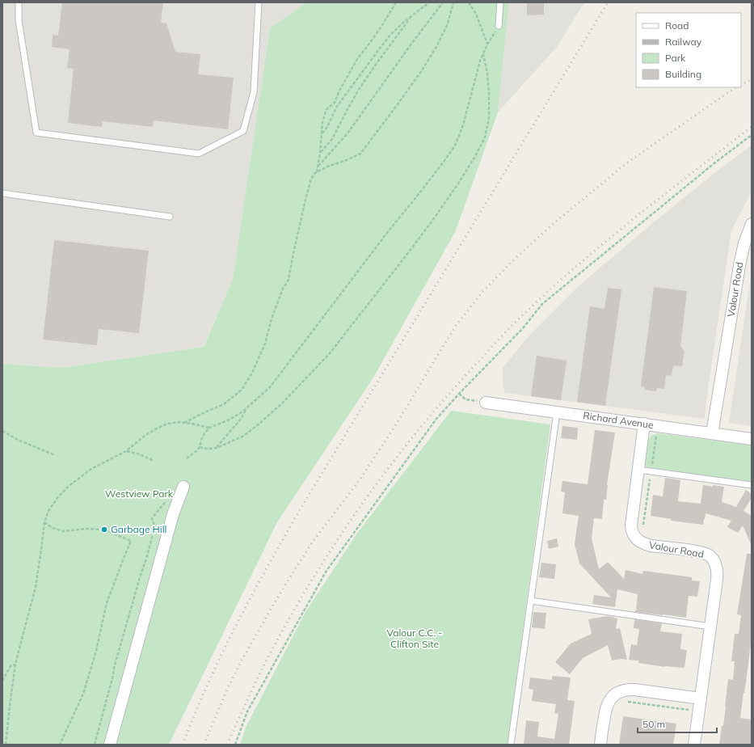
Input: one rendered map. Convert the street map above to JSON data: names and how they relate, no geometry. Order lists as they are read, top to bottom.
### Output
{
  "streets": {
    "street": ["Valour Road", "Richard Avenue"]
  },
  "crossings": [
    ["Valour Road", "Richard Avenue"]
  ],
  "parks": ["Westview Park", "Valour C.C. - Clifton Site"],
  "places": ["Garbage Hill"],
  "legend": [
    "Road",
    "Railway",
    "Park",
    "Building"
  ],
  "scale_bar": "50 m"
}
